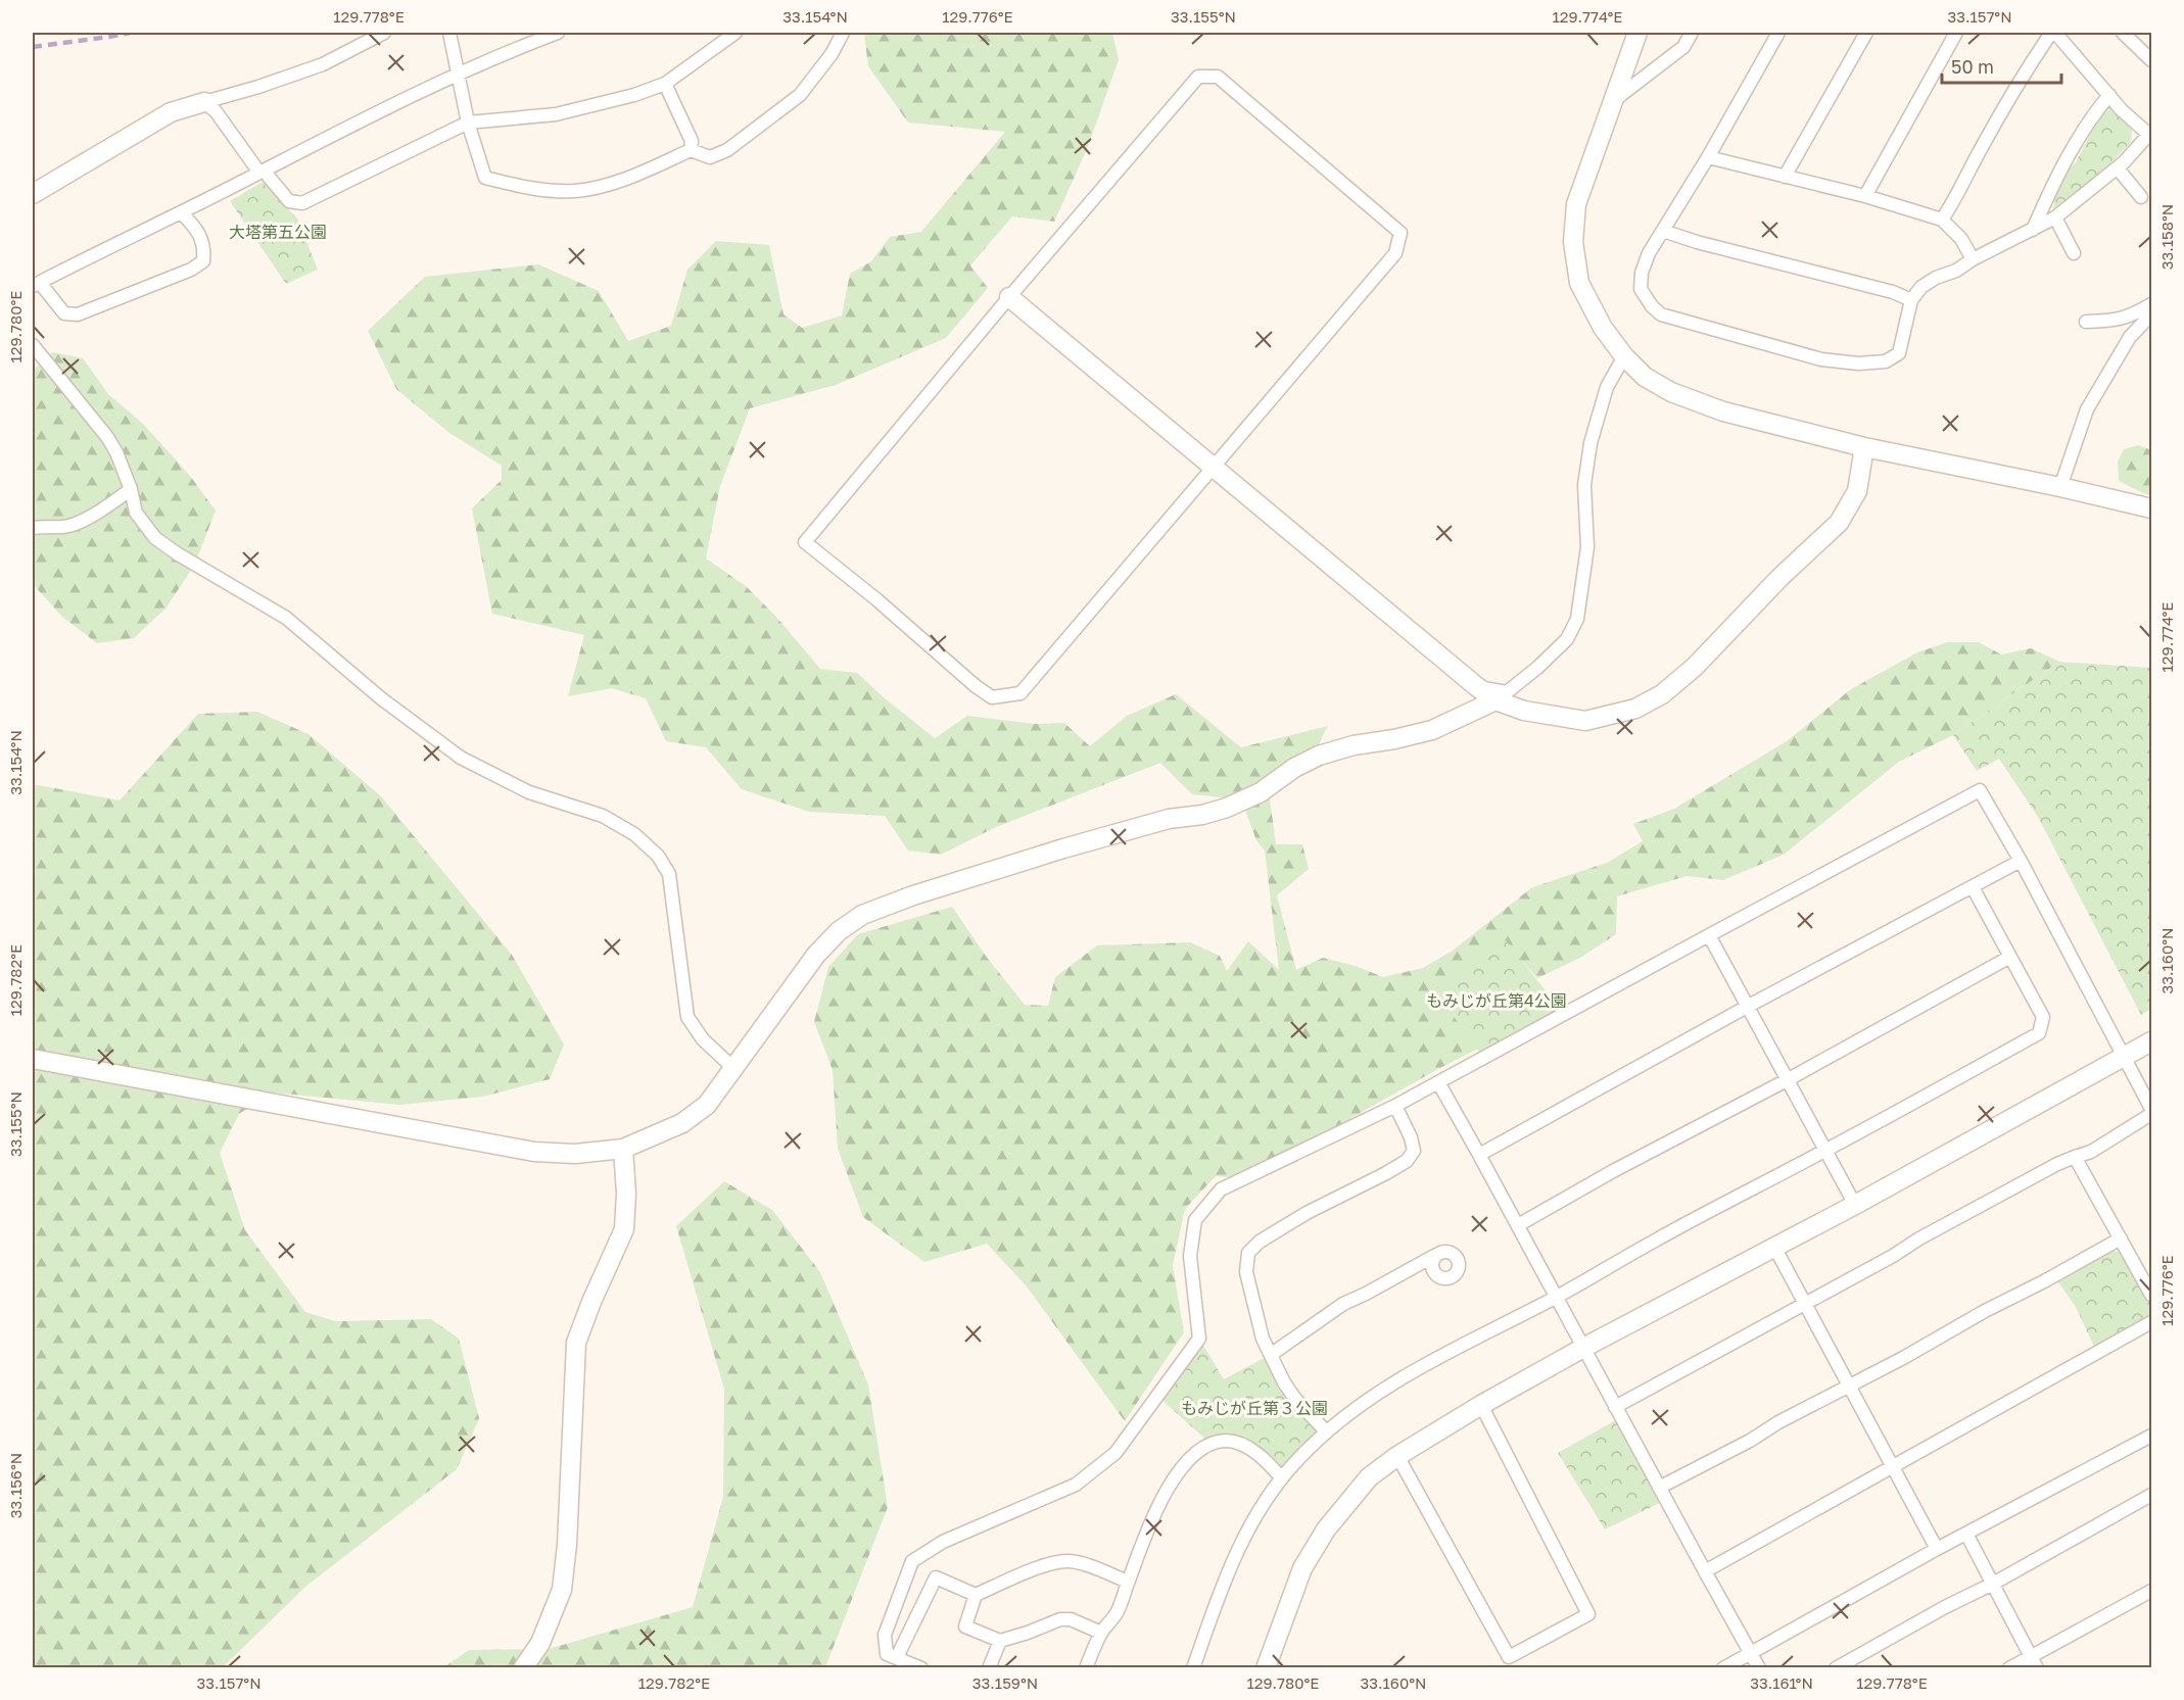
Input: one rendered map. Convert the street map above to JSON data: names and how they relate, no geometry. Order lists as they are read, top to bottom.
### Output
{
  "parks": ["大塔第五公園", "もみじが丘第4公園", "もみじが丘第３公園"],
  "scale_bar": "50 m",
  "coordinates": [
    "129.778°E",
    "33.154°N",
    "129.776°E",
    "33.155°N",
    "129.774°E",
    "33.157°N",
    "33.158°N",
    "129.780°E",
    "33.160°N",
    "129.782°E",
    "33.156°N",
    "33.159°N",
    "33.161°N"
  ]
}
